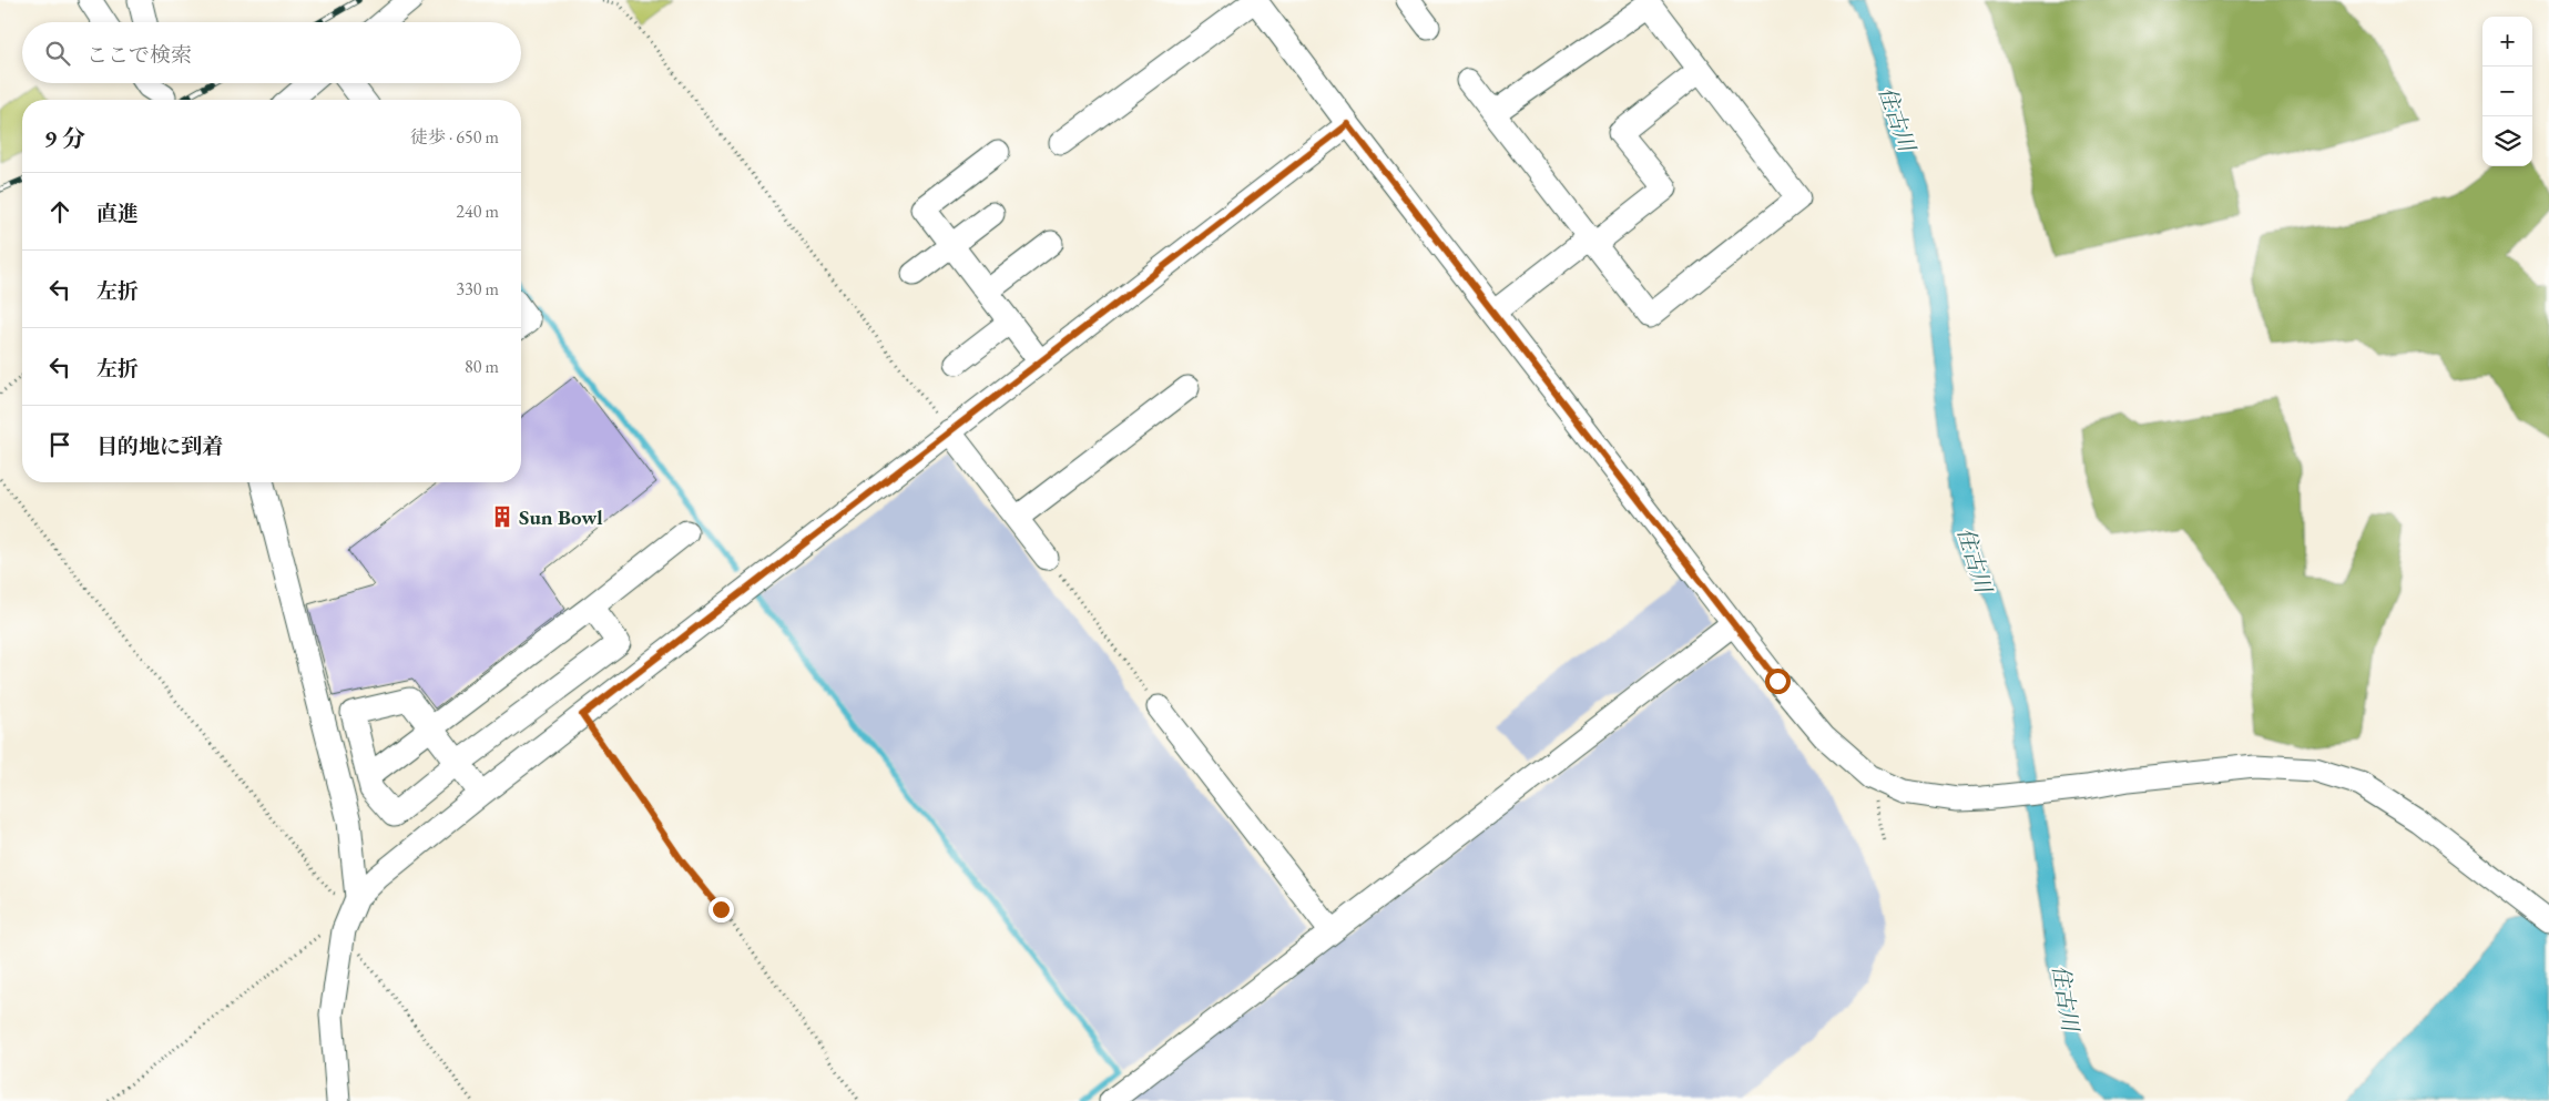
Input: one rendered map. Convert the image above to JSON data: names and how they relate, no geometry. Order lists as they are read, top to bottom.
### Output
{
  "water": ["住古川"],
  "places": {
    "building": ["Sun Bowl"]
  },
  "page": {
    "map_buttons": ["+", "−"],
    "search": "ここで検索",
    "heading": ["9 分", "徒歩 · 650 m"],
    "list": [
      ["直進", "240 m"],
      ["左折", "330 m"],
      ["左折", "80 m"],
      "目的地に到着"
    ]
  }
}
